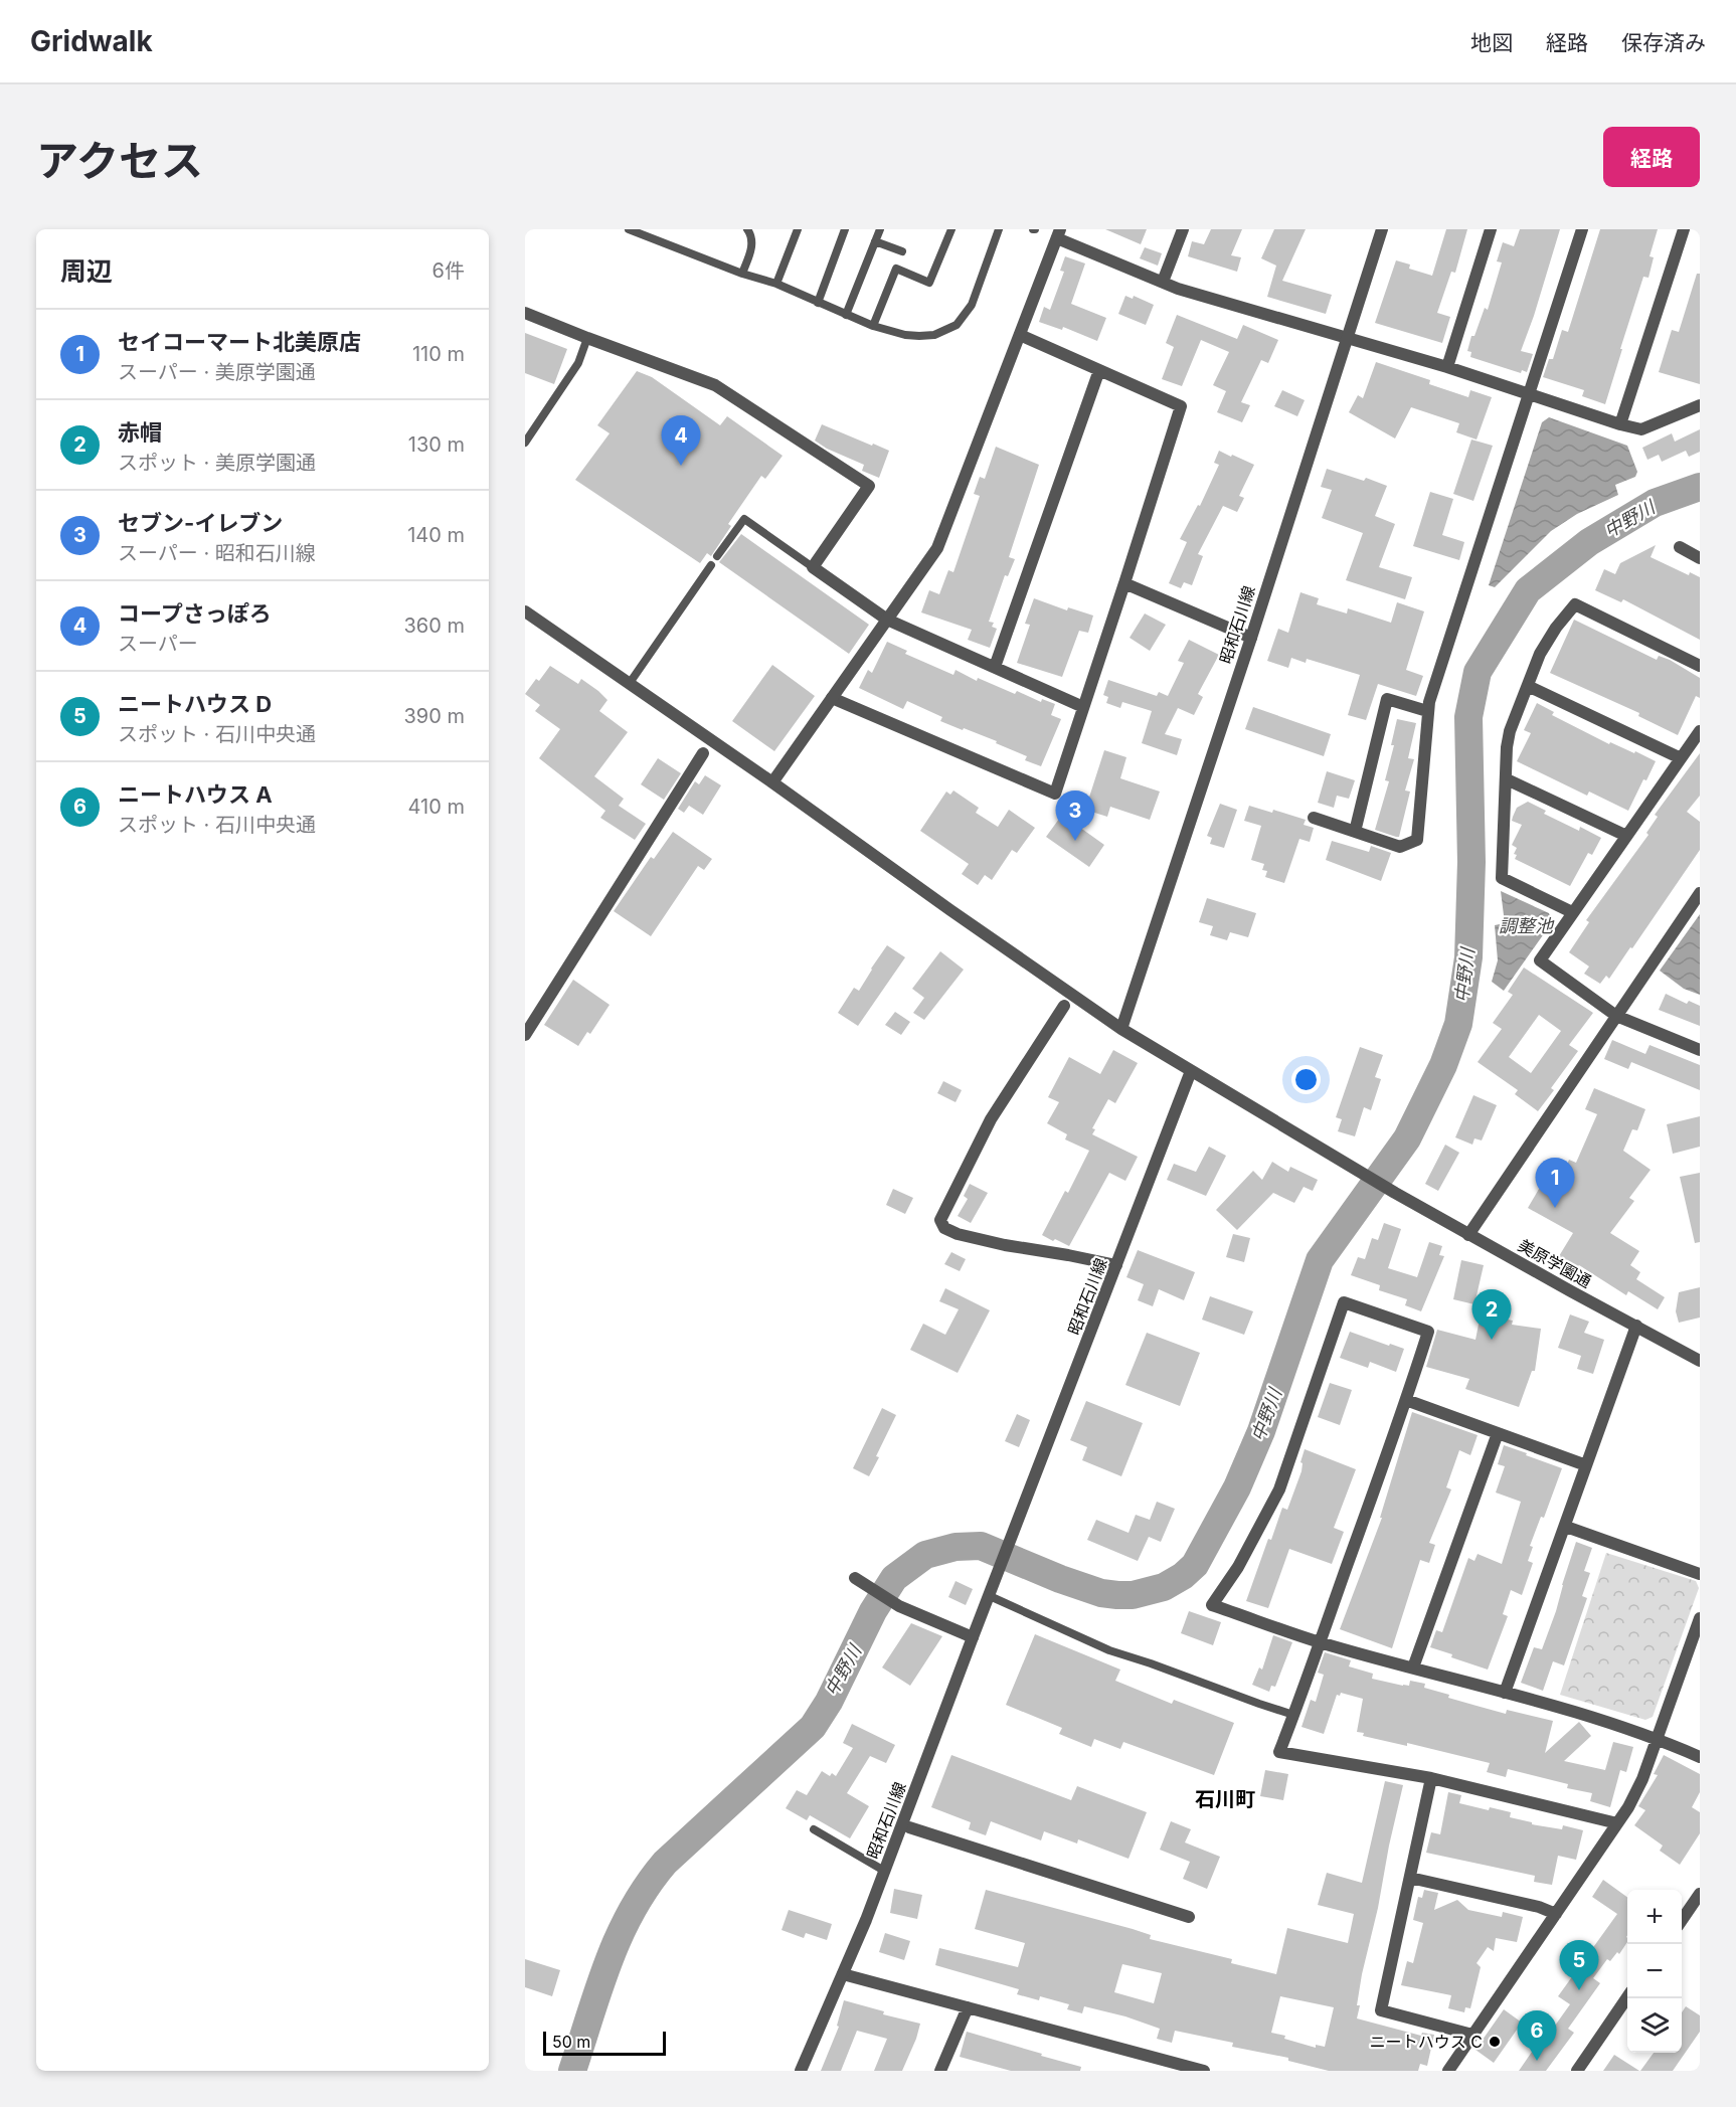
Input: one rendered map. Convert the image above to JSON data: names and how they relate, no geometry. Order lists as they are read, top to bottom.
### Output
{
  "streets": {
    "street": ["昭和石川線", "美原学園通"]
  },
  "crossings": [
    ["昭和石川線", "美原学園通"]
  ],
  "districts": ["石川町"],
  "water": ["中野川", "調整池"],
  "places": ["ニートハウス C"],
  "scale_bar": "50 m",
  "page": {
    "header": "Gridwalk",
    "nav": ["地図", "経路", "保存済み"],
    "title": "アクセス",
    "buttons": "経路",
    "heading": ["周辺", "6件"],
    "list": [
      {
        "mark": "1",
        "name": "セイコーマート北美原店",
        "note": "スーパー · 美原学園通",
        "value": "110 m"
      },
      {
        "mark": "2",
        "name": "赤帽",
        "note": "スポット · 美原学園通",
        "value": "130 m"
      },
      {
        "mark": "3",
        "name": "セブン-イレブン",
        "note": "スーパー · 昭和石川線",
        "value": "140 m"
      },
      {
        "mark": "4",
        "name": "コープさっぽろ",
        "note": "スーパー",
        "value": "360 m"
      },
      {
        "mark": "5",
        "name": "ニートハウス D",
        "note": "スポット · 石川中央通",
        "value": "390 m"
      },
      {
        "mark": "6",
        "name": "ニートハウス A",
        "note": "スポット · 石川中央通",
        "value": "410 m"
      }
    ],
    "pins": [
      "4",
      "3",
      "1",
      "2",
      "5",
      "6"
    ],
    "map_buttons": ["+", "−"],
    "scale": "50 m"
  }
}
